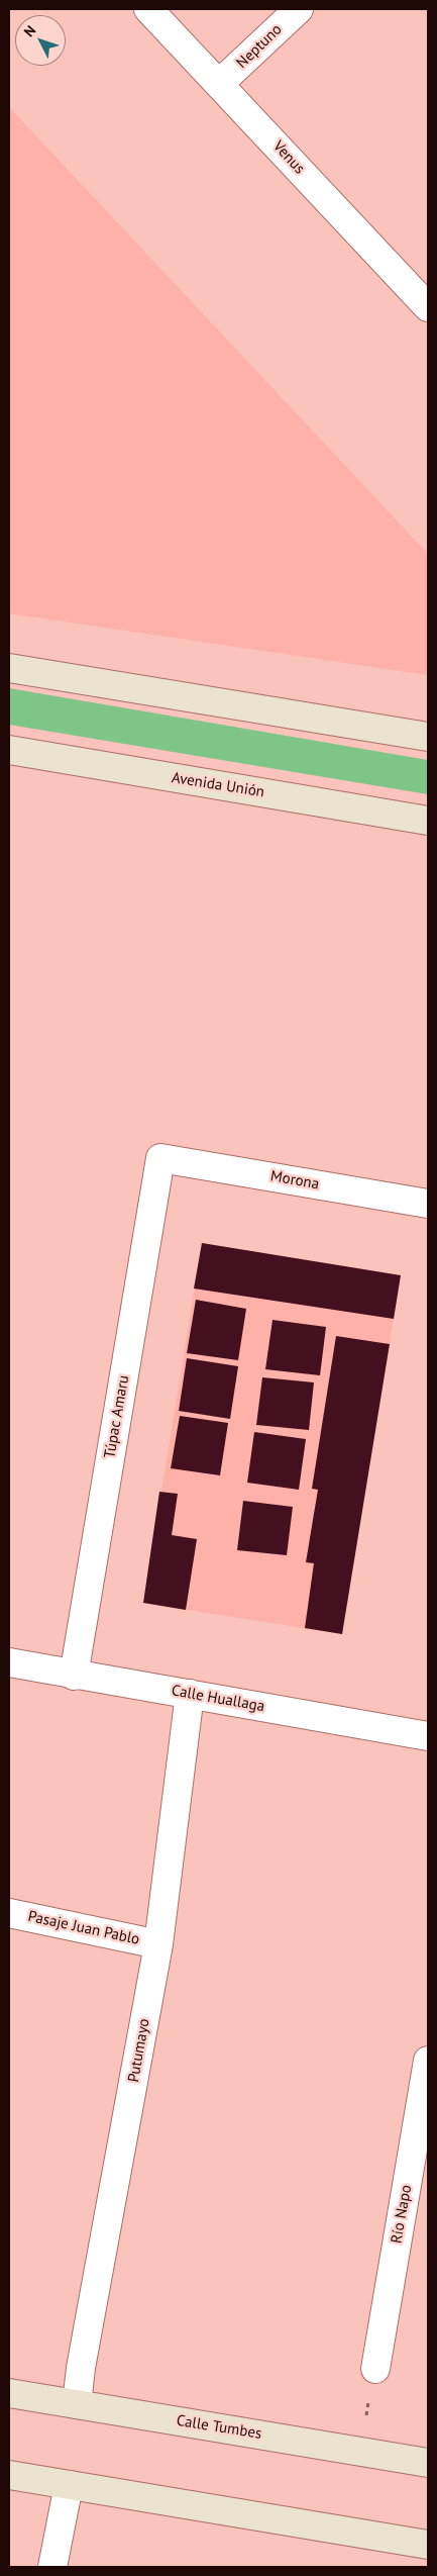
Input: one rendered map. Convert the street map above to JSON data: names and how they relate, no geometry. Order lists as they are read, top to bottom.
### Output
{
  "streets": {
    "street": [
      "Neptuno",
      "Venus",
      "Avenida Unión",
      "Morona",
      "Túpac Amaru",
      "Calle Huallaga",
      "Pasaje Juan Pablo",
      "Putumayo",
      "Río Napo",
      "Calle Tumbes"
    ]
  },
  "crossings": [
    ["Neptuno", "Venus"],
    ["Morona", "Túpac Amaru"],
    ["Túpac Amaru", "Calle Huallaga"],
    ["Calle Huallaga", "Putumayo"],
    ["Pasaje Juan Pablo", "Putumayo"],
    ["Putumayo", "Calle Tumbes"]
  ],
  "north": "top left"
}
